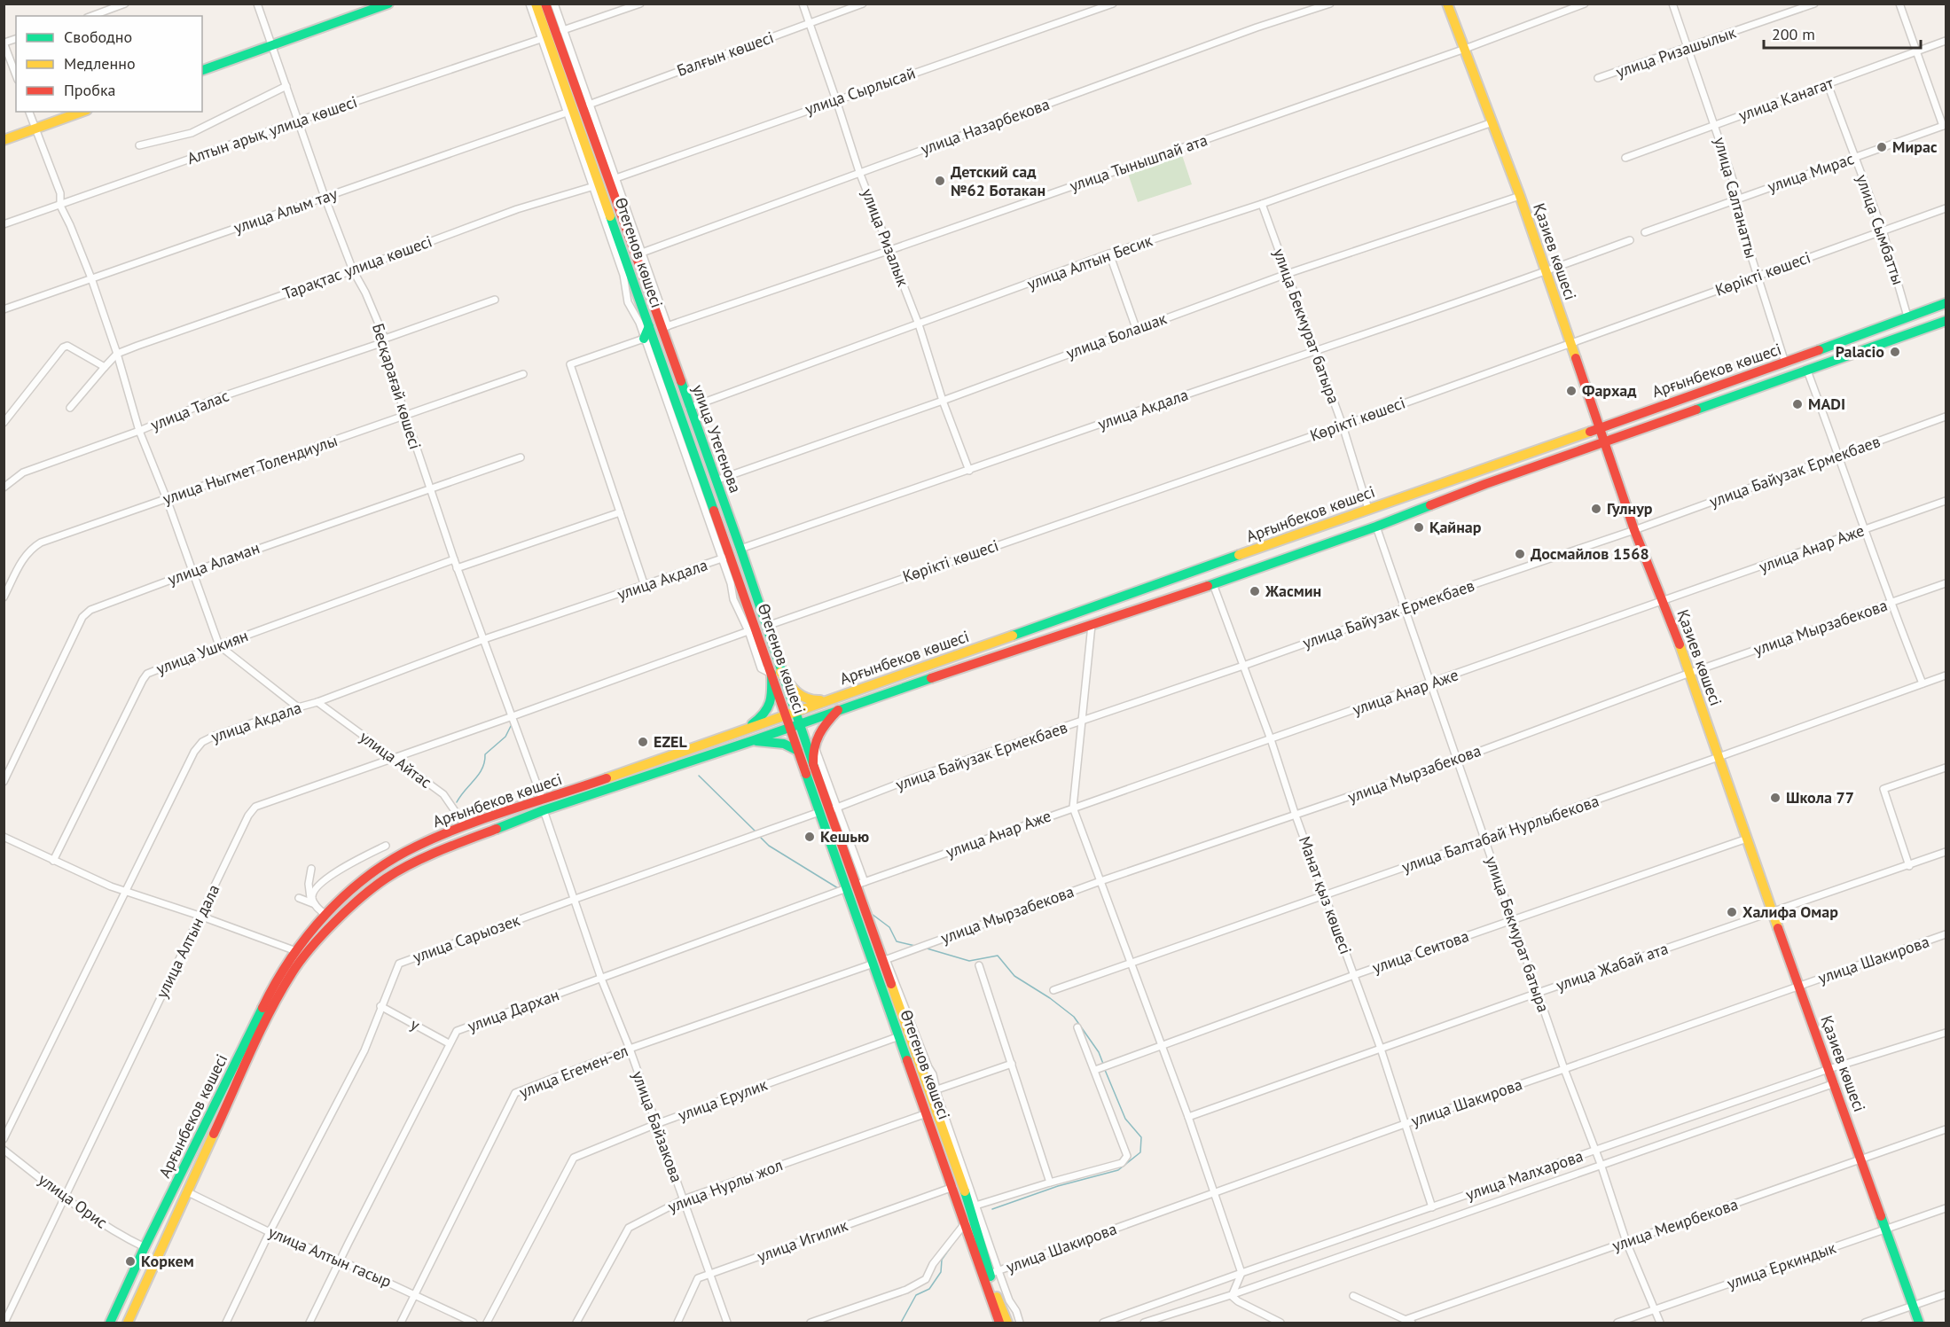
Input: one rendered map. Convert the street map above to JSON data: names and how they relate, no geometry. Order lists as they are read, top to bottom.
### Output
{
  "streets": {
    "main road": [
      "Қазиев көшесі",
      "Өтегенов көшесі",
      "Арғынбеков көшесі",
      "улица Утегенова"
    ],
    "street": [
      "улица Ризашылык",
      "Балғын көшесі",
      "улица Сырлысай",
      "улица Канагат",
      "улица Назарбекова",
      "Алтын арық улица көшесі",
      "улица Тынышпай ата",
      "улица Мирас",
      "улица Салтанатты",
      "улица Алым тау",
      "улица Сымбатты",
      "улица Ризалык",
      "улица Алтын Бесик",
      "Тарақтас улица көшесі",
      "Көрікті көшесі",
      "улица Бекмурат батыра",
      "улица Болашак",
      "Бесқарағай көшесі",
      "улица Акдала",
      "улица Талас",
      "улица Ныгмет Толендиулы",
      "улица Байузак Ермекбаев",
      "улица Анар Аже",
      "улица Аламан",
      "улица Мырзабекова",
      "улица Ушкиян",
      "улица Айтас",
      "улица Балтабай Нурлыбекова",
      "Манат қыз көшесі",
      "улица Сарыозек",
      "улица Алтын дала",
      "улица Сеитова",
      "улица Шакирова",
      "улица Жабай ата",
      "улица Дархан",
      "у",
      "улица Егемен-ел",
      "улица Ерулик",
      "улица Байзакова",
      "улица Малхарова",
      "улица Нурлы жол",
      "улица Орис",
      "улица Меирбекова",
      "улица Игилик",
      "улица Алтын гасыр",
      "улица Еркиндык"
    ]
  },
  "crossings": [
    ["улица Ризашылык", "улица Салтанатты"],
    ["Балғын көшесі", "улица Ризалык"],
    ["улица Сырлысай", "улица Ризалык"],
    ["улица Сырлысай", "Өтегенов көшесі"],
    ["улица Сырлысай", "Тарақтас улица көшесі"],
    ["улица Канагат", "улица Салтанатты"],
    ["улица Канагат", "улица Сымбатты"],
    ["улица Назарбекова", "улица Ризалык"],
    ["Алтын арық улица көшесі", "Бесқарағай көшесі"],
    ["улица Тынышпай ата", "улица Ризалык"],
    ["улица Тынышпай ата", "Қазиев көшесі"],
    ["улица Тынышпай ата", "улица Утегенова"],
    ["улица Мирас", "улица Салтанатты"],
    ["улица Мирас", "улица Сымбатты"],
    ["улица Салтанатты", "Көрікті көшесі"],
    ["улица Салтанатты", "Арғынбеков көшесі"],
    ["улица Алым тау", "Бесқарағай көшесі"],
    ["улица Сымбатты", "Көрікті көшесі"],
    ["улица Сымбатты", "Арғынбеков көшесі"],
    ["улица Ризалык", "улица Алтын Бесик"],
    ["улица Ризалык", "улица Болашак"],
    ["улица Ризалык", "улица Акдала"],
    ["Қазиев көшесі", "улица Алтын Бесик"],
    ["Қазиев көшесі", "Көрікті көшесі"],
    ["Қазиев көшесі", "улица Болашак"],
    ["Қазиев көшесі", "Арғынбеков көшесі"],
    ["Қазиев көшесі", "улица Акдала"],
    ["Қазиев көшесі", "улица Байузак Ермекбаев"],
    ["Қазиев көшесі", "улица Анар Аже"],
    ["Қазиев көшесі", "улица Мырзабекова"],
    ["Қазиев көшесі", "улица Балтабай Нурлыбекова"],
    ["Қазиев көшесі", "улица Сеитова"],
    ["Қазиев көшесі", "улица Шакирова"],
    ["Қазиев көшесі", "улица Жабай ата"],
    ["Қазиев көшесі", "улица Малхарова"],
    ["Қазиев көшесі", "улица Меирбекова"],
    ["Қазиев көшесі", "улица Еркиндык"],
    ["Өтегенов көшесі", "Тарақтас улица көшесі"],
    ["Өтегенов көшесі", "Арғынбеков көшесі"],
    ["Өтегенов көшесі", "улица Акдала"],
    ["Өтегенов көшесі", "улица Утегенова"],
    ["Өтегенов көшесі", "улица Анар Аже"],
    ["Өтегенов көшесі", "улица Мырзабекова"],
    ["Өтегенов көшесі", "улица Сарыозек"],
    ["Өтегенов көшесі", "улица Шакирова"],
    ["Өтегенов көшесі", "улица Дархан"],
    ["Өтегенов көшесі", "улица Егемен-ел"],
    ["Өтегенов көшесі", "улица Ерулик"],
    ["Өтегенов көшесі", "улица Нурлы жол"],
    ["Өтегенов көшесі", "улица Игилик"],
    ["улица Алтын Бесик", "улица Бекмурат батыра"],
    ["улица Алтын Бесик", "улица Утегенова"],
    ["Тарақтас улица көшесі", "Бесқарағай көшесі"],
    ["Көрікті көшесі", "улица Бекмурат батыра"],
    ["Көрікті көшесі", "улица Утегенова"],
    ["улица Бекмурат батыра", "улица Болашак"],
    ["улица Бекмурат батыра", "Арғынбеков көшесі"],
    ["улица Бекмурат батыра", "улица Акдала"],
    ["улица Бекмурат батыра", "улица Байузак Ермекбаев"],
    ["улица Бекмурат батыра", "улица Анар Аже"],
    ["улица Бекмурат батыра", "улица Мырзабекова"],
    ["улица Бекмурат батыра", "улица Балтабай Нурлыбекова"],
    ["улица Бекмурат батыра", "улица Сеитова"],
    ["улица Бекмурат батыра", "улица Шакирова"],
    ["улица Бекмурат батыра", "улица Жабай ата"],
    ["улица Бекмурат батыра", "улица Малхарова"],
    ["улица Бекмурат батыра", "улица Меирбекова"],
    ["улица Бекмурат батыра", "улица Еркиндык"],
    ["улица Болашак", "улица Утегенова"],
    ["Арғынбеков көшесі", "Бесқарағай көшесі"],
    ["Арғынбеков көшесі", "улица Утегенова"],
    ["Арғынбеков көшесі", "улица Айтас"],
    ["Арғынбеков көшесі", "Манат қыз көшесі"],
    ["Арғынбеков көшесі", "улица Байзакова"],
    ["Арғынбеков көшесі", "улица Орис"],
    ["Арғынбеков көшесі", "улица Алтын гасыр"],
    ["Бесқарағай көшесі", "улица Акдала"],
    ["Бесқарағай көшесі", "улица Талас"],
    ["Бесқарағай көшесі", "улица Ныгмет Толендиулы"],
    ["Бесқарағай көшесі", "улица Аламан"],
    ["Бесқарағай көшесі", "улица Ушкиян"],
    ["Бесқарағай көшесі", "улица Алтын дала"],
    ["Бесқарағай көшесі", "улица Байзакова"],
    ["улица Акдала", "улица Утегенова"],
    ["улица Акдала", "улица Айтас"],
    ["улица Байузак Ермекбаев", "Манат қыз көшесі"],
    ["улица Анар Аже", "Манат қыз көшесі"],
    ["улица Анар Аже", "улица Дархан"],
    ["улица Мырзабекова", "Манат қыз көшесі"],
    ["улица Мырзабекова", "улица Егемен-ел"],
    ["улица Айтас", "улица Алтын дала"],
    ["улица Балтабай Нурлыбекова", "Манат қыз көшесі"],
    ["Манат қыз көшесі", "улица Сеитова"],
    ["Манат қыз көшесі", "улица Шакирова"],
    ["Манат қыз көшесі", "улица Жабай ата"],
    ["Манат қыз көшесі", "улица Малхарова"],
    ["улица Сарыозек", "у"],
    ["улица Сарыозек", "улица Байзакова"],
    ["улица Сарыозек", "улица Алтын гасыр"],
    ["улица Алтын дала", "улица Орис"],
    ["улица Дархан", "у"],
    ["улица Дархан", "улица Байзакова"],
    ["улица Дархан", "улица Алтын гасыр"],
    ["улица Егемен-ел", "улица Байзакова"],
    ["улица Егемен-ел", "улица Алтын гасыр"],
    ["улица Ерулик", "улица Байзакова"],
    ["улица Байзакова", "улица Нурлы жол"],
    ["улица Байзакова", "улица Игилик"]
  ],
  "places": [
    "Мирас",
    "Детский сад №62 Ботакан",
    "Palacio",
    "Фархад",
    "MADI",
    "Гулнур",
    "Қайнар",
    "Досмайлов 1568",
    "Жасмин",
    "EZEL",
    "Школа 77",
    "Кешью",
    "Халифа Омар",
    "Коркем"
  ],
  "legend": ["Свободно", "Медленно", "Пробка"],
  "scale_bar": "200 m"
}
